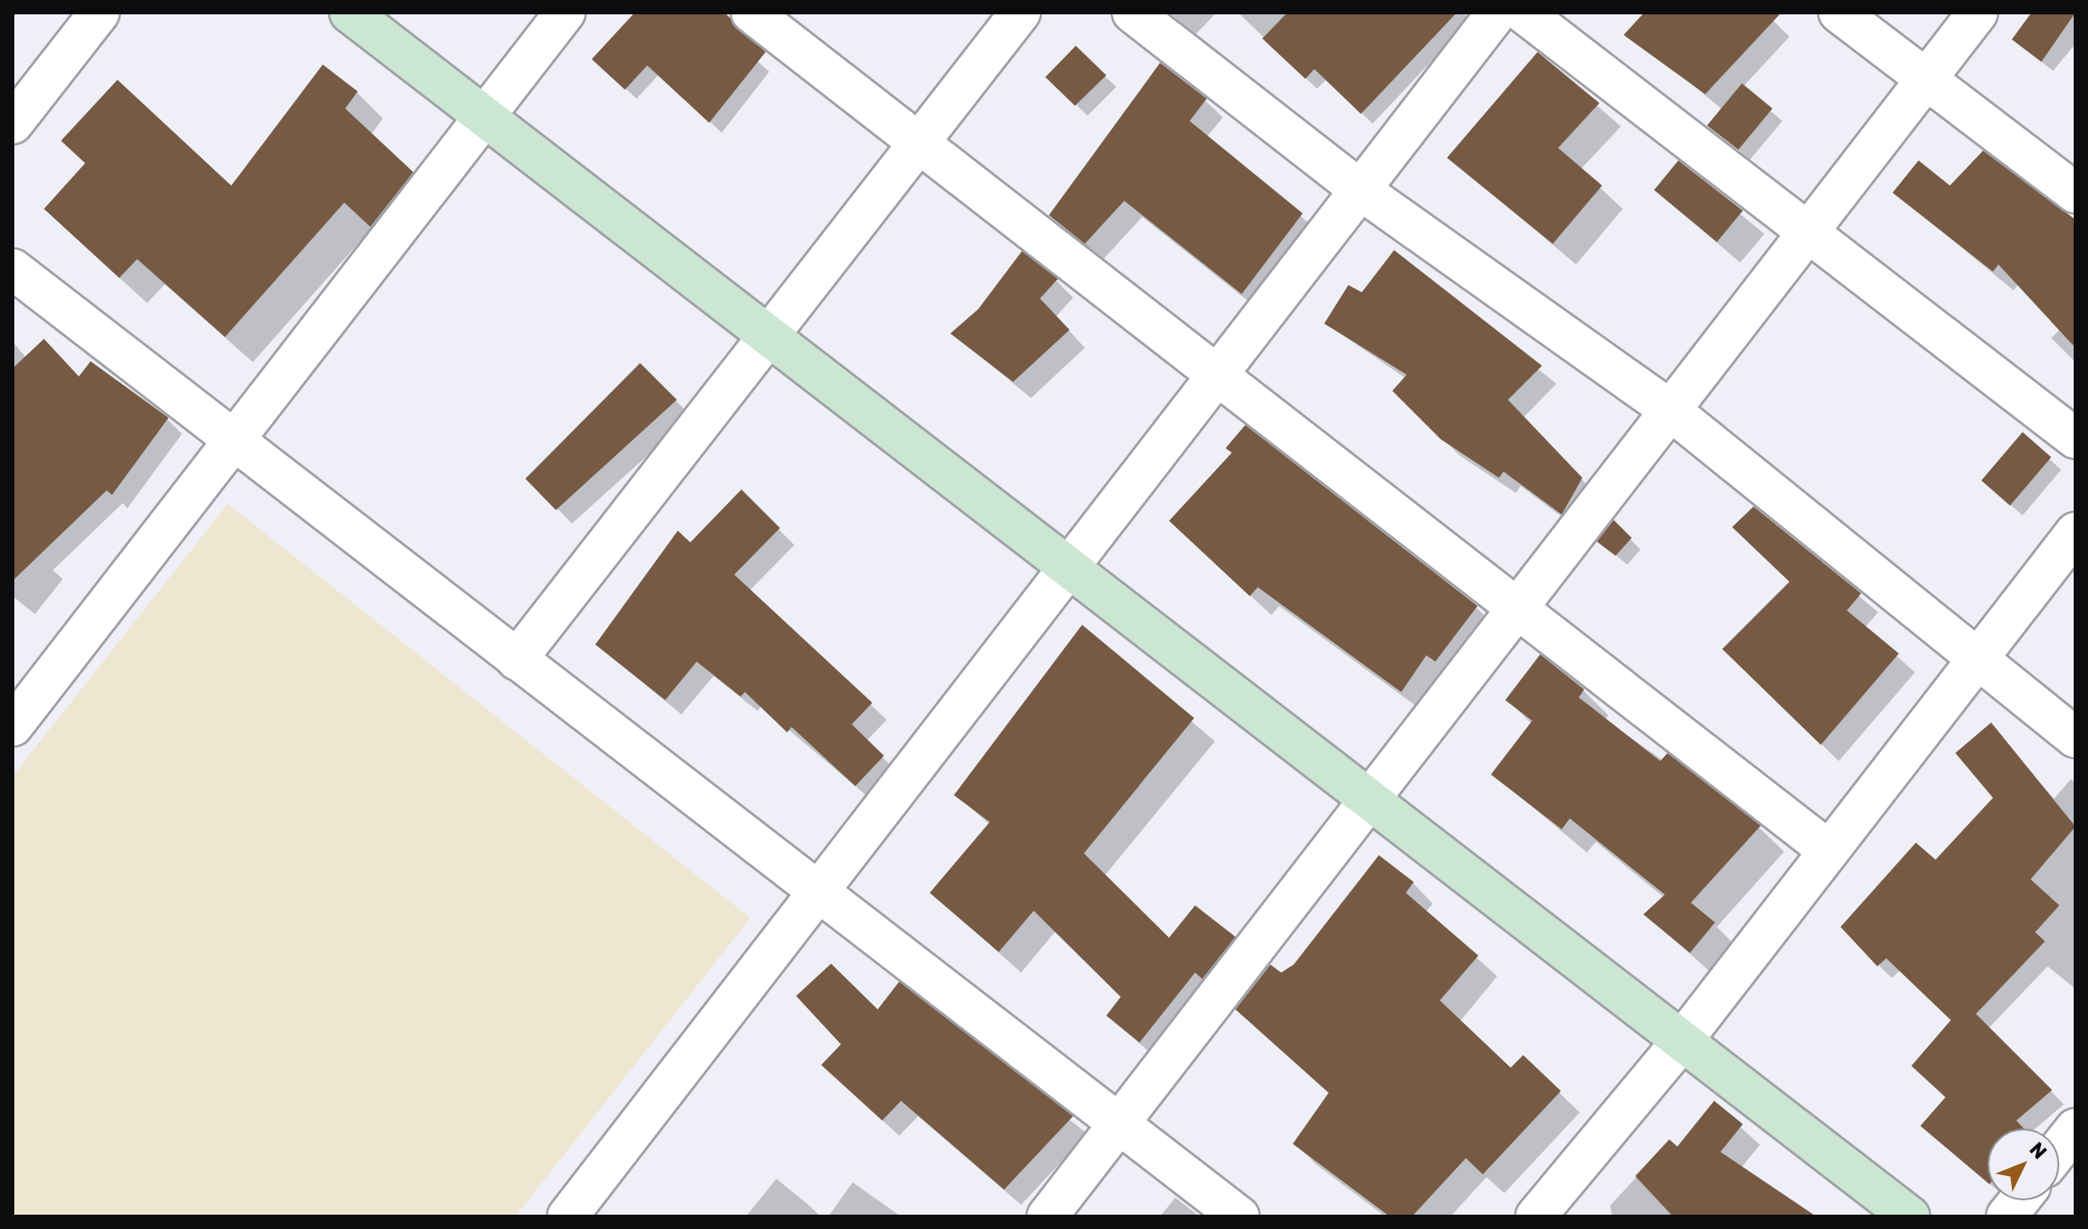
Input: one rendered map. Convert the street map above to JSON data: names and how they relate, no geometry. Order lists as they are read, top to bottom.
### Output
{
  "north": "top right"
}
